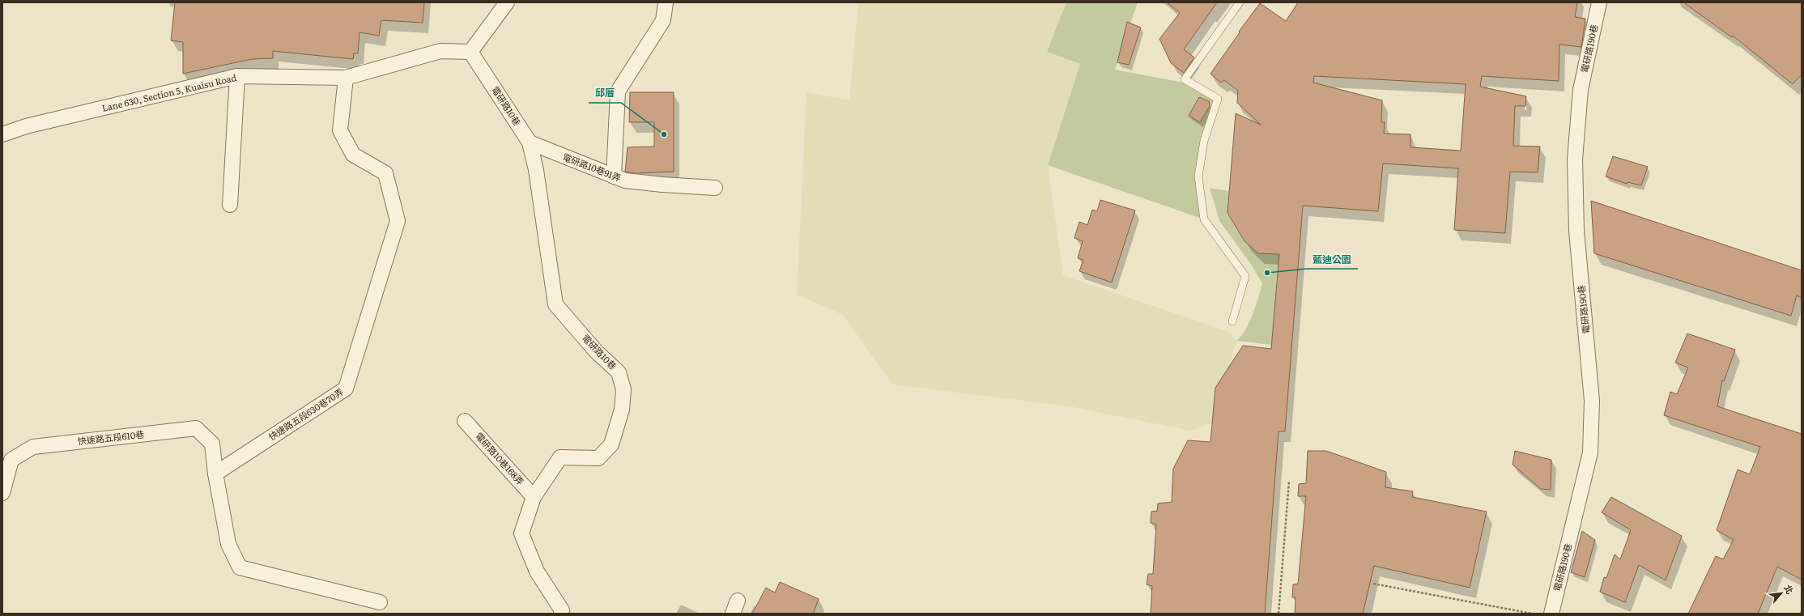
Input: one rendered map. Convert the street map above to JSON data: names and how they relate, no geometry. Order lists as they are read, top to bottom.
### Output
{
  "streets": {
    "street": [
      "電研路190巷",
      "Lane 630, Section 5, Kuaisu Road",
      "電研路10巷",
      "電研路10巷91弄",
      "快速路五段630巷70弄",
      "快速路五段610巷",
      "電研路10巷168弄"
    ]
  },
  "crossings": [
    ["Lane 630, Section 5, Kuaisu Road", "電研路10巷"],
    ["Lane 630, Section 5, Kuaisu Road", "快速路五段630巷70弄"],
    ["電研路10巷", "電研路10巷91弄"],
    ["電研路10巷", "電研路10巷168弄"],
    ["快速路五段630巷70弄", "快速路五段610巷"]
  ],
  "places": ["邱厝", "藍迪公園"],
  "north": "top right"
}
